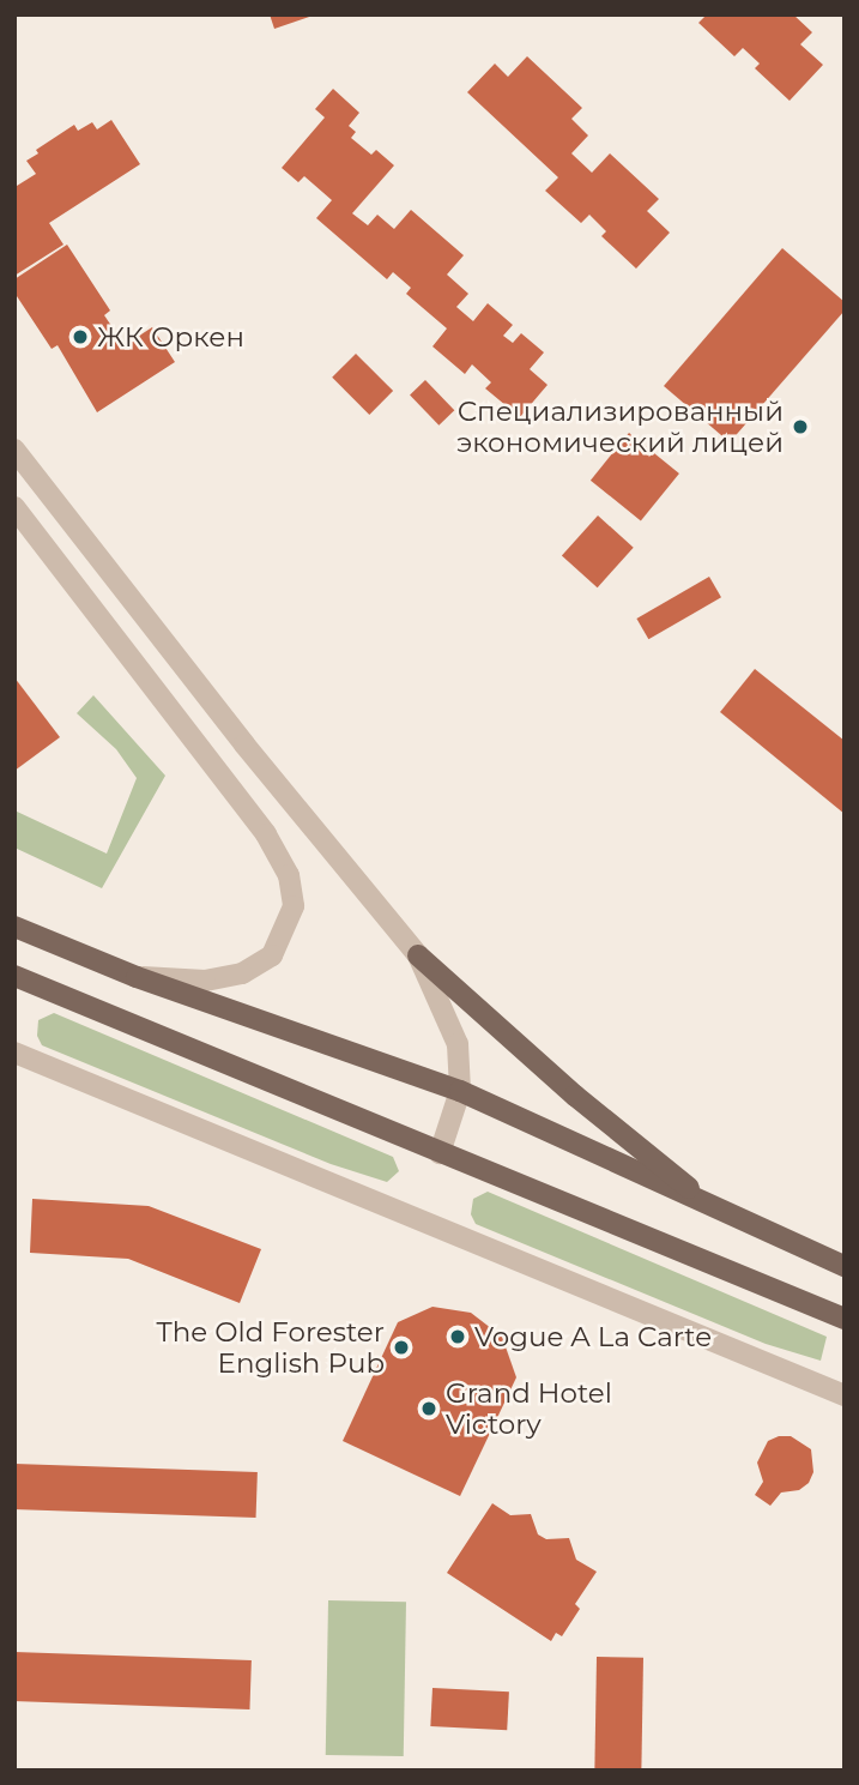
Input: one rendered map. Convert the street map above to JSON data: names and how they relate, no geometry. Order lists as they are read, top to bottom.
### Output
{
  "places": [
    "ЖК Оркен",
    "Специализированный экономический лицей",
    "Vogue A La Carte",
    "The Old Forester English Pub",
    "Grand Hotel Victory"
  ]
}
